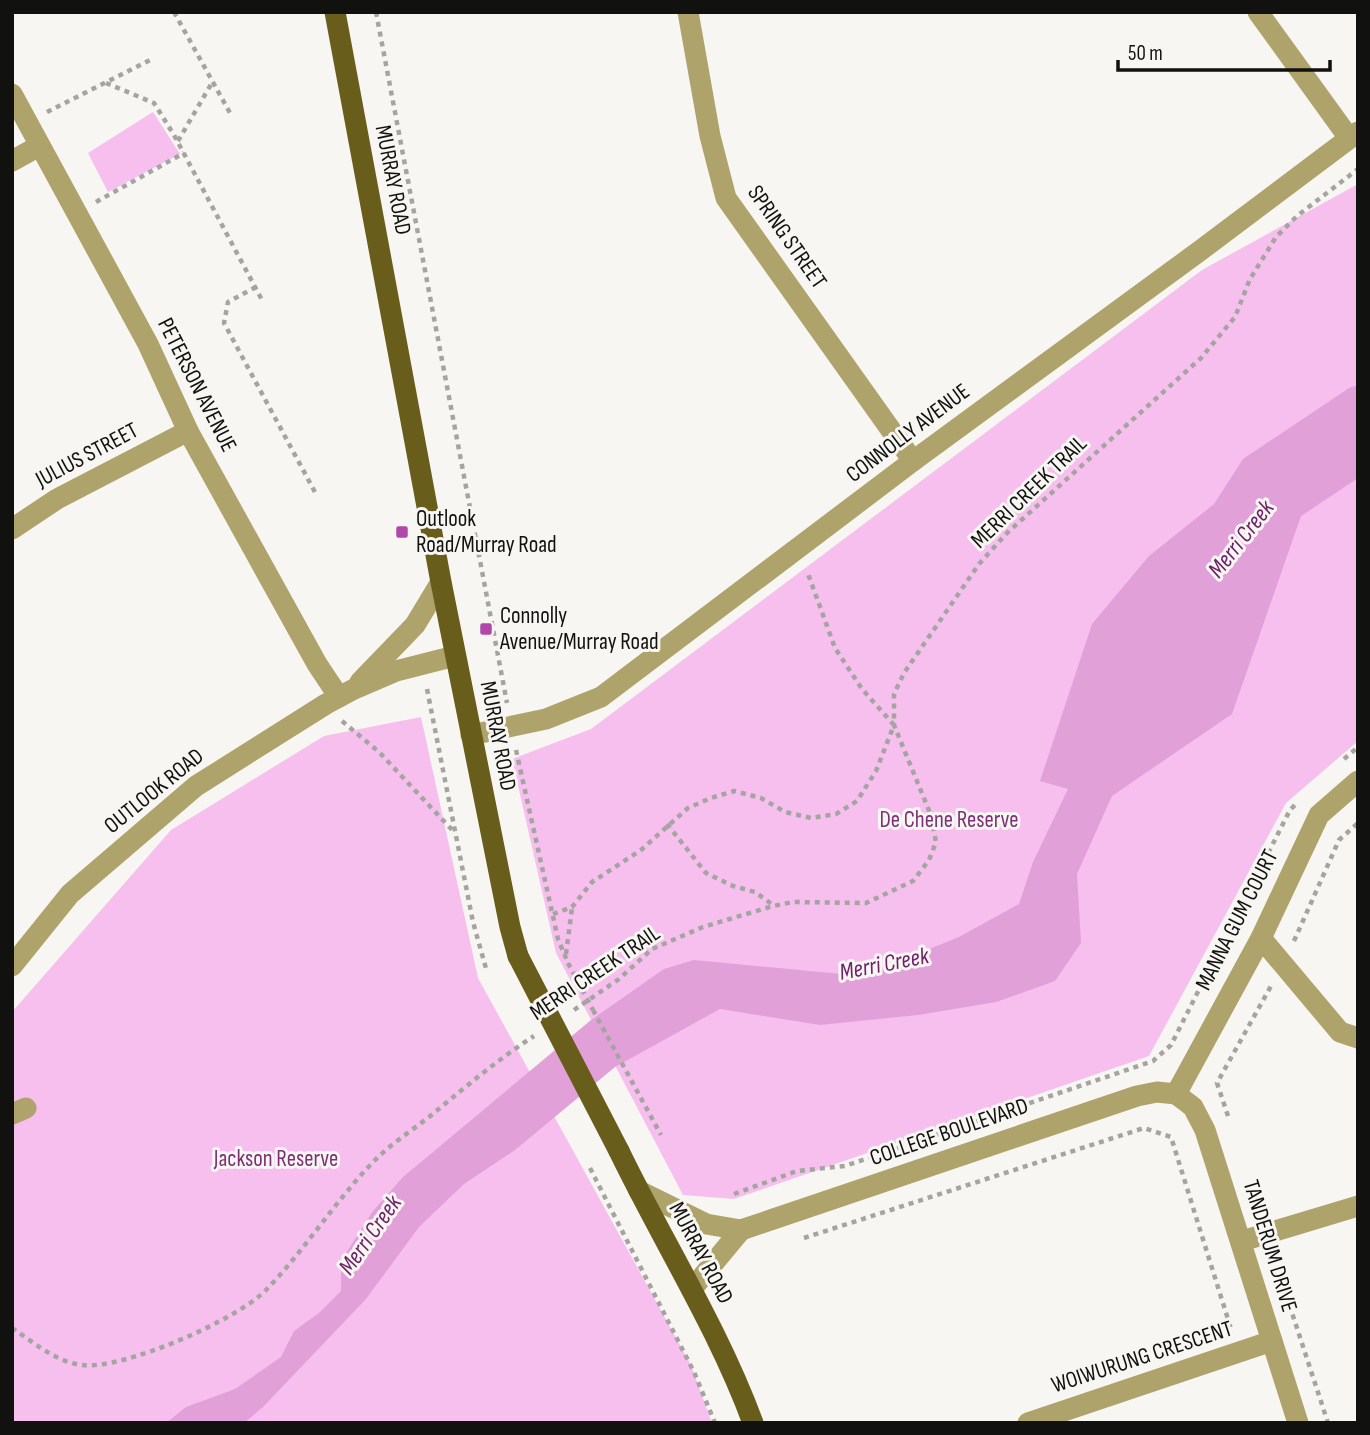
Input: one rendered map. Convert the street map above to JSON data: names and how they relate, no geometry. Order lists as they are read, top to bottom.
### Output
{
  "streets": {
    "main road": ["MURRAY ROAD"],
    "street": [
      "SPRING STREET",
      "PETERSON AVENUE",
      "CONNOLLY AVENUE",
      "JULIUS STREET",
      "OUTLOOK ROAD",
      "MANNA GUM COURT",
      "COLLEGE BOULEVARD",
      "TANDERUM DRIVE",
      "WOIWURUNG CRESCENT"
    ],
    "path": ["MERRI CREEK TRAIL"]
  },
  "crossings": [
    ["MURRAY ROAD", "CONNOLLY AVENUE"],
    ["MURRAY ROAD", "OUTLOOK ROAD"],
    ["MURRAY ROAD", "COLLEGE BOULEVARD"],
    ["SPRING STREET", "CONNOLLY AVENUE"],
    ["PETERSON AVENUE", "JULIUS STREET"],
    ["PETERSON AVENUE", "OUTLOOK ROAD"],
    ["MANNA GUM COURT", "COLLEGE BOULEVARD"],
    ["MANNA GUM COURT", "TANDERUM DRIVE"],
    ["COLLEGE BOULEVARD", "TANDERUM DRIVE"],
    ["TANDERUM DRIVE", "WOIWURUNG CRESCENT"]
  ],
  "water": ["Merri Creek"],
  "parks": ["De Chene Reserve", "Jackson Reserve"],
  "places": {
    "transit": ["Outlook Road/Murray Road", "Connolly Avenue/Murray Road"]
  },
  "scale_bar": "50 m"
}
